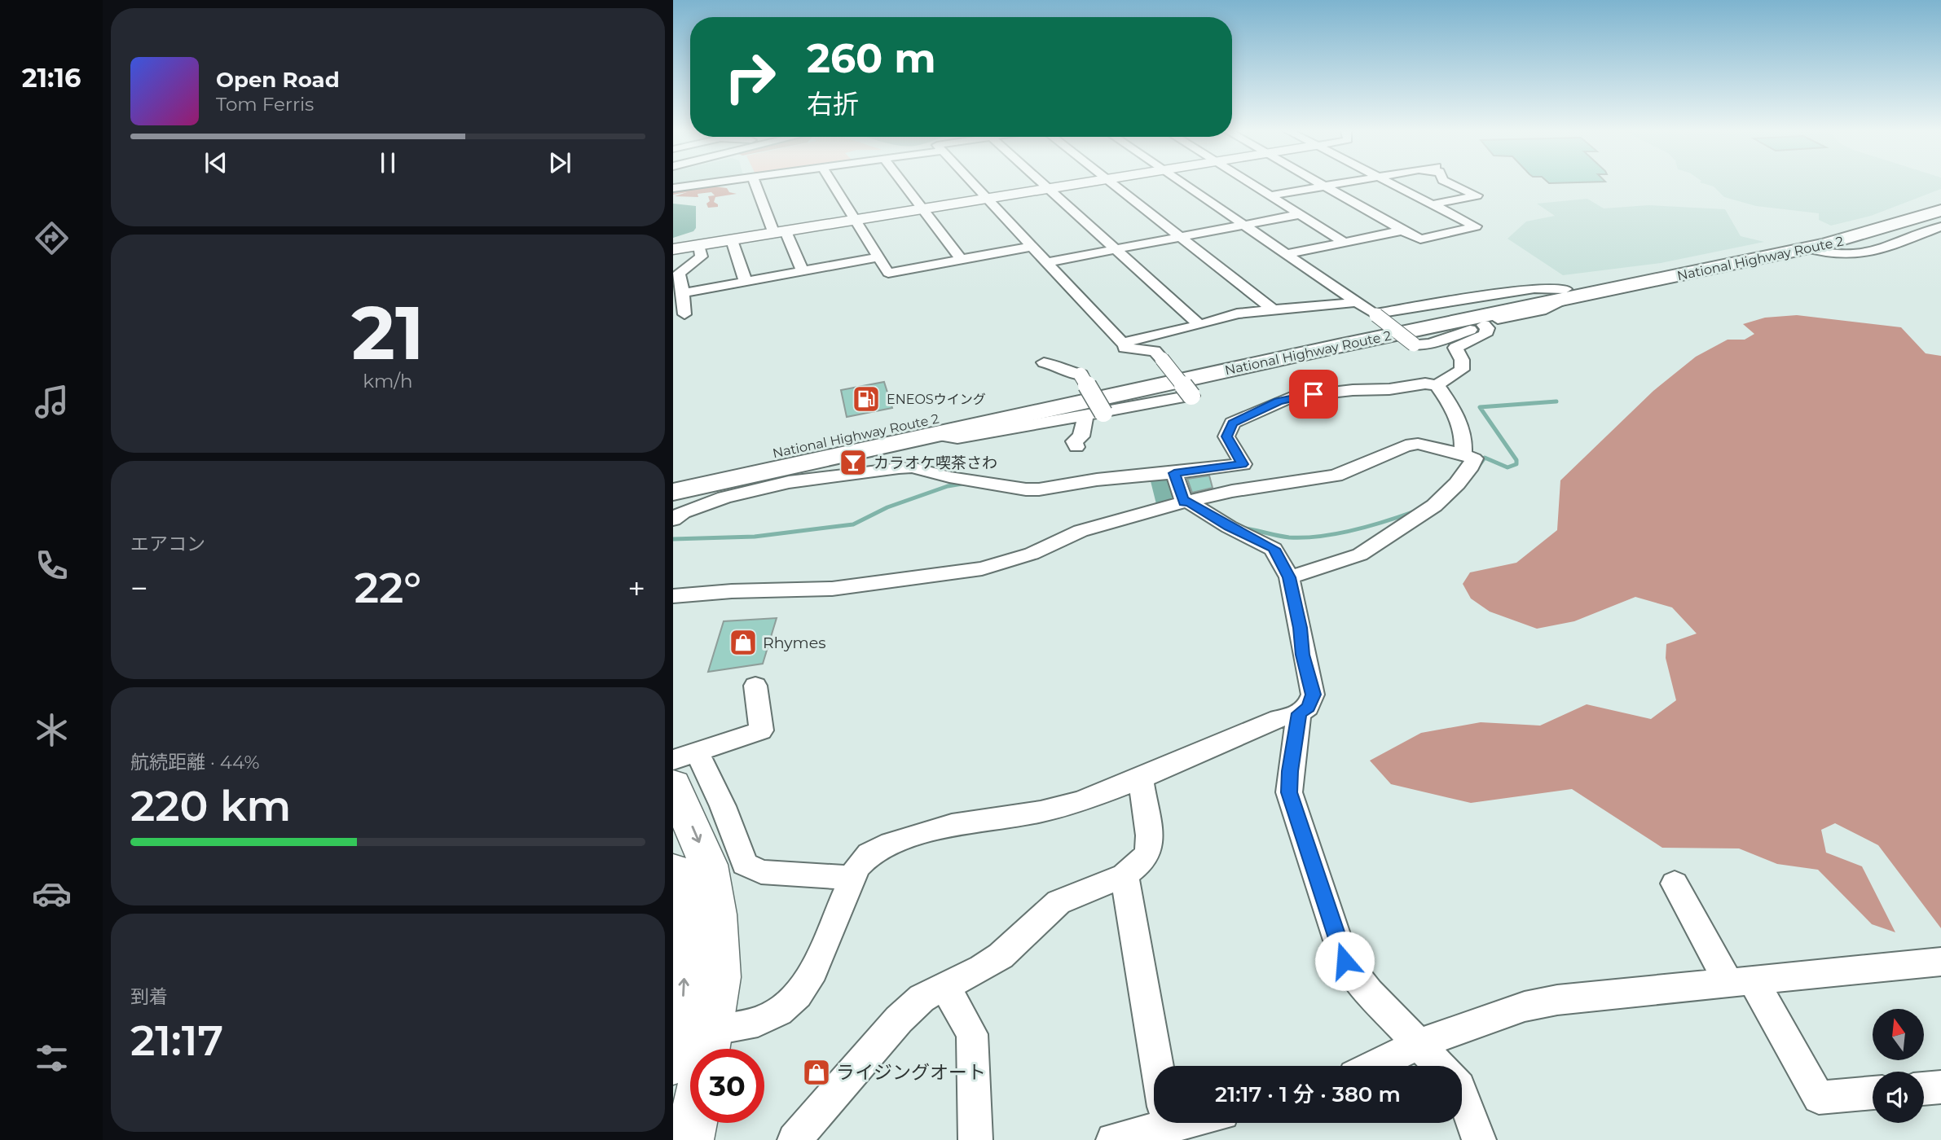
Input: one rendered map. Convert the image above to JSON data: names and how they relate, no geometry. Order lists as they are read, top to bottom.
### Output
{
  "streets": {
    "highway": ["National Highway Route 2"]
  },
  "places": {
    "fuel station": ["ENEOSウイング"],
    "bar": ["カラオケ喫茶さわ"],
    "shop": ["Rhymes", "ライジングオート"]
  },
  "north": "top",
  "page": {
    "tabs": "21:16",
    "turn": ["260 m", "右折"],
    "song": ["Open Road", "Tom Ferris"],
    "tile": [
      ["21", "km/h"],
      "エアコン",
      ["航続距離 · 44%", "220 km"],
      ["到着", "21:17"]
    ],
    "heat": ["−", "22°", "+"],
    "limit": "30",
    "trip": "21:17 · 1 分 · 380 m"
  }
}
